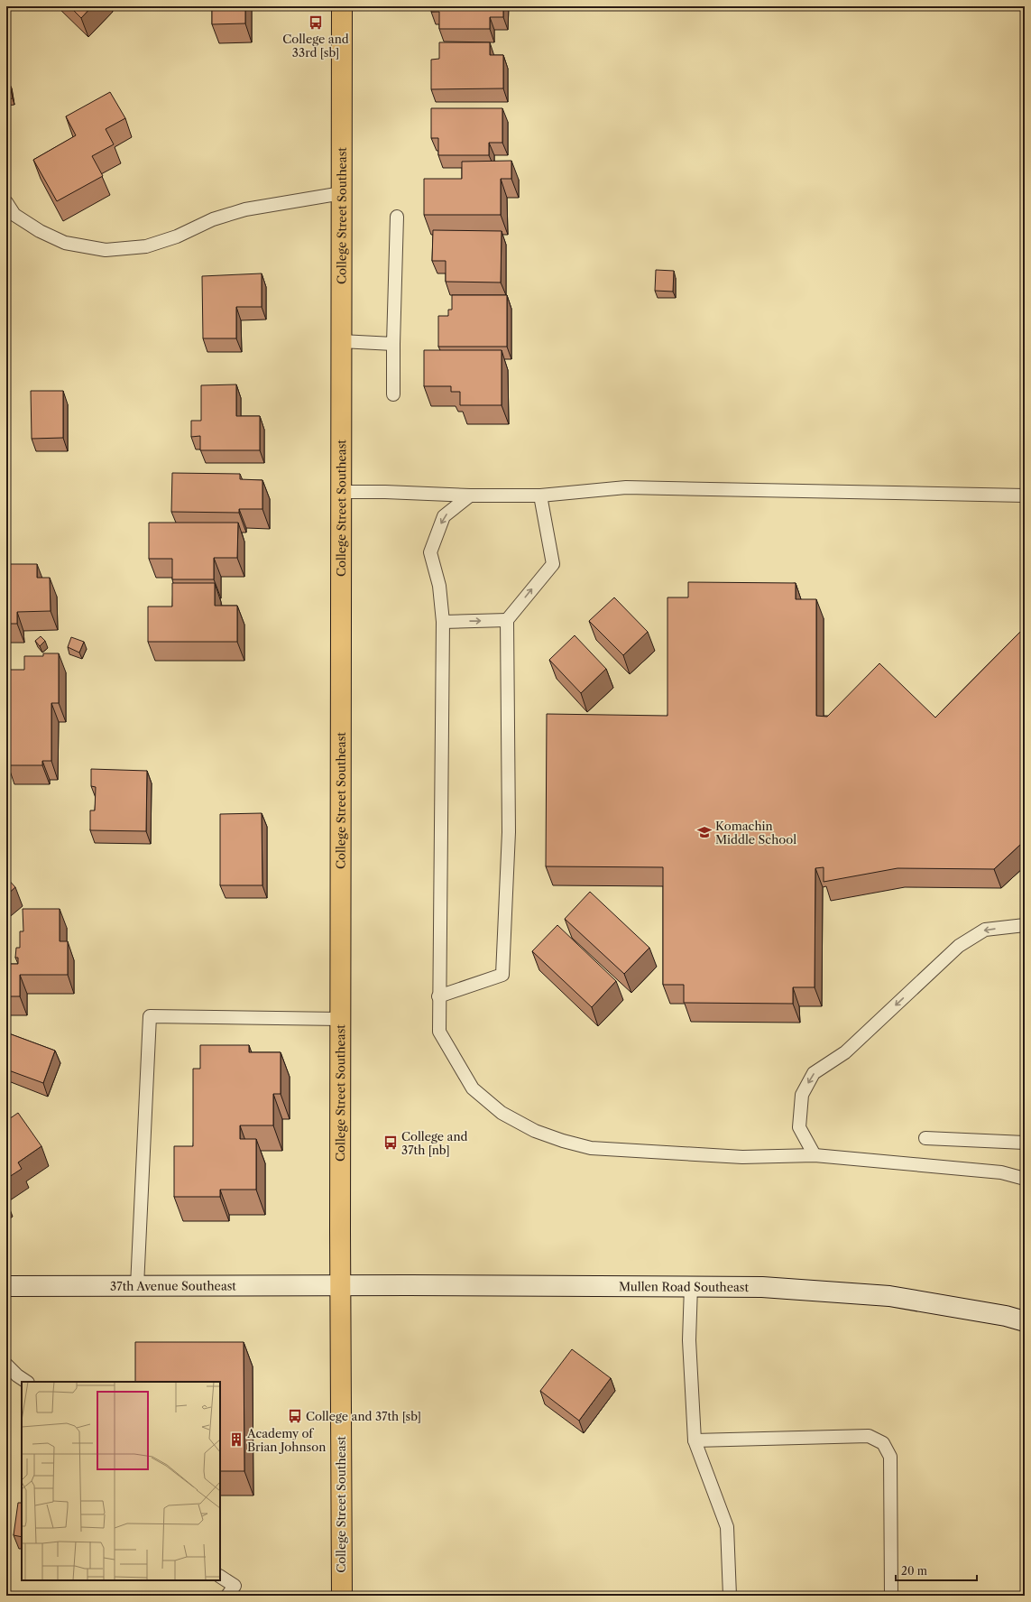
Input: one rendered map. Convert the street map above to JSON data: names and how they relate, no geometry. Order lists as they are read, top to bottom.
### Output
{
  "streets": {
    "main road": ["College Street Southeast"],
    "street": ["37th Avenue Southeast", "Mullen Road Southeast"]
  },
  "crossings": [
    ["College Street Southeast", "37th Avenue Southeast"],
    ["College Street Southeast", "Mullen Road Southeast"],
    ["37th Avenue Southeast", "Mullen Road Southeast"]
  ],
  "places": {
    "bus stop": ["College and 33rd [sb]", "College and 37th [nb]", "College and 37th [sb]"],
    "school or university": ["Komachin Middle School"],
    "building": ["Academy of Brian Johnson"]
  },
  "scale_bar": "20 m"
}
